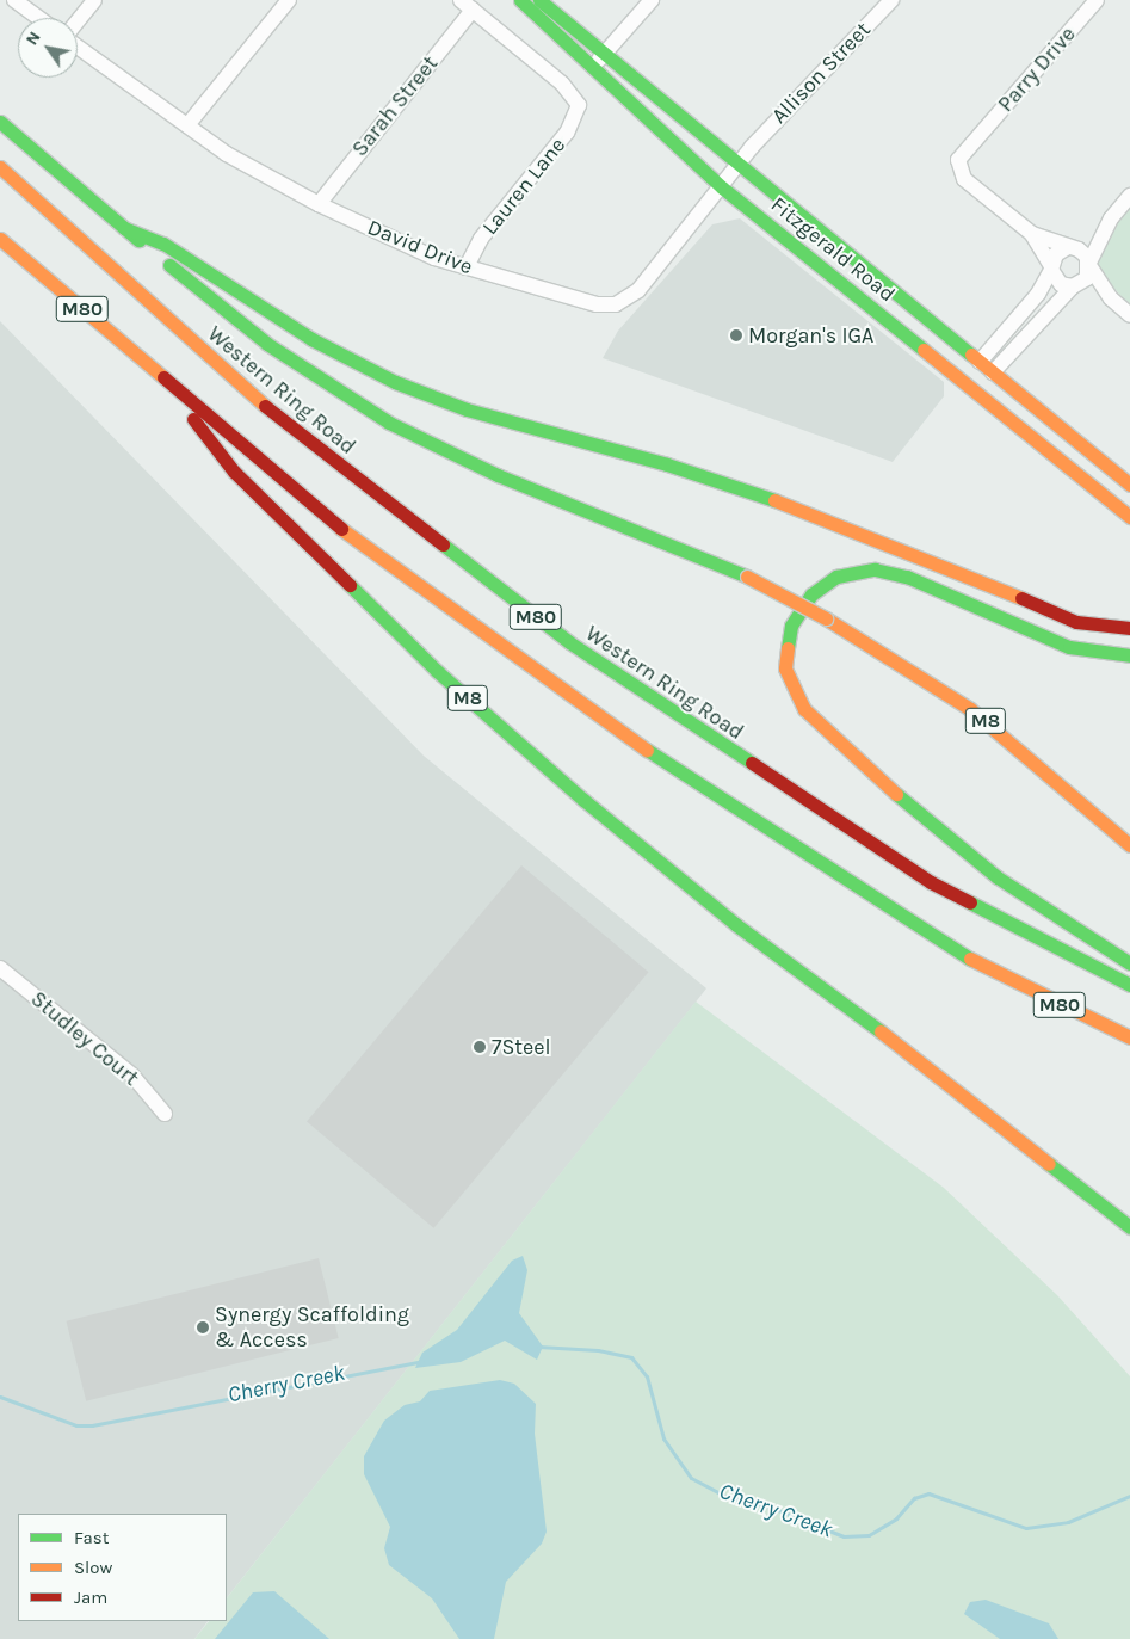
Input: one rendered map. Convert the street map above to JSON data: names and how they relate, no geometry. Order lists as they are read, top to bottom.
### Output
{
  "streets": {
    "main road": [
      "Fitzgerald Road",
      "M80",
      "Western Ring Road",
      "M8"
    ],
    "street": [
      "Parry Drive",
      "Allison Street",
      "Sarah Street",
      "Lauren Lane",
      "David Drive",
      "Studley Court"
    ]
  },
  "crossings": [
    ["Allison Street", "David Drive"],
    ["Sarah Street", "Lauren Lane"],
    ["Sarah Street", "David Drive"],
    ["Lauren Lane", "David Drive"],
    ["David Drive", "Fitzgerald Road"],
    ["M80", "M8"]
  ],
  "water": ["Cherry Creek"],
  "places": ["Morgan's IGA", "7Steel", "Synergy Scaffolding & Access"],
  "legend": ["Fast", "Slow", "Jam"],
  "north": "top left"
}
